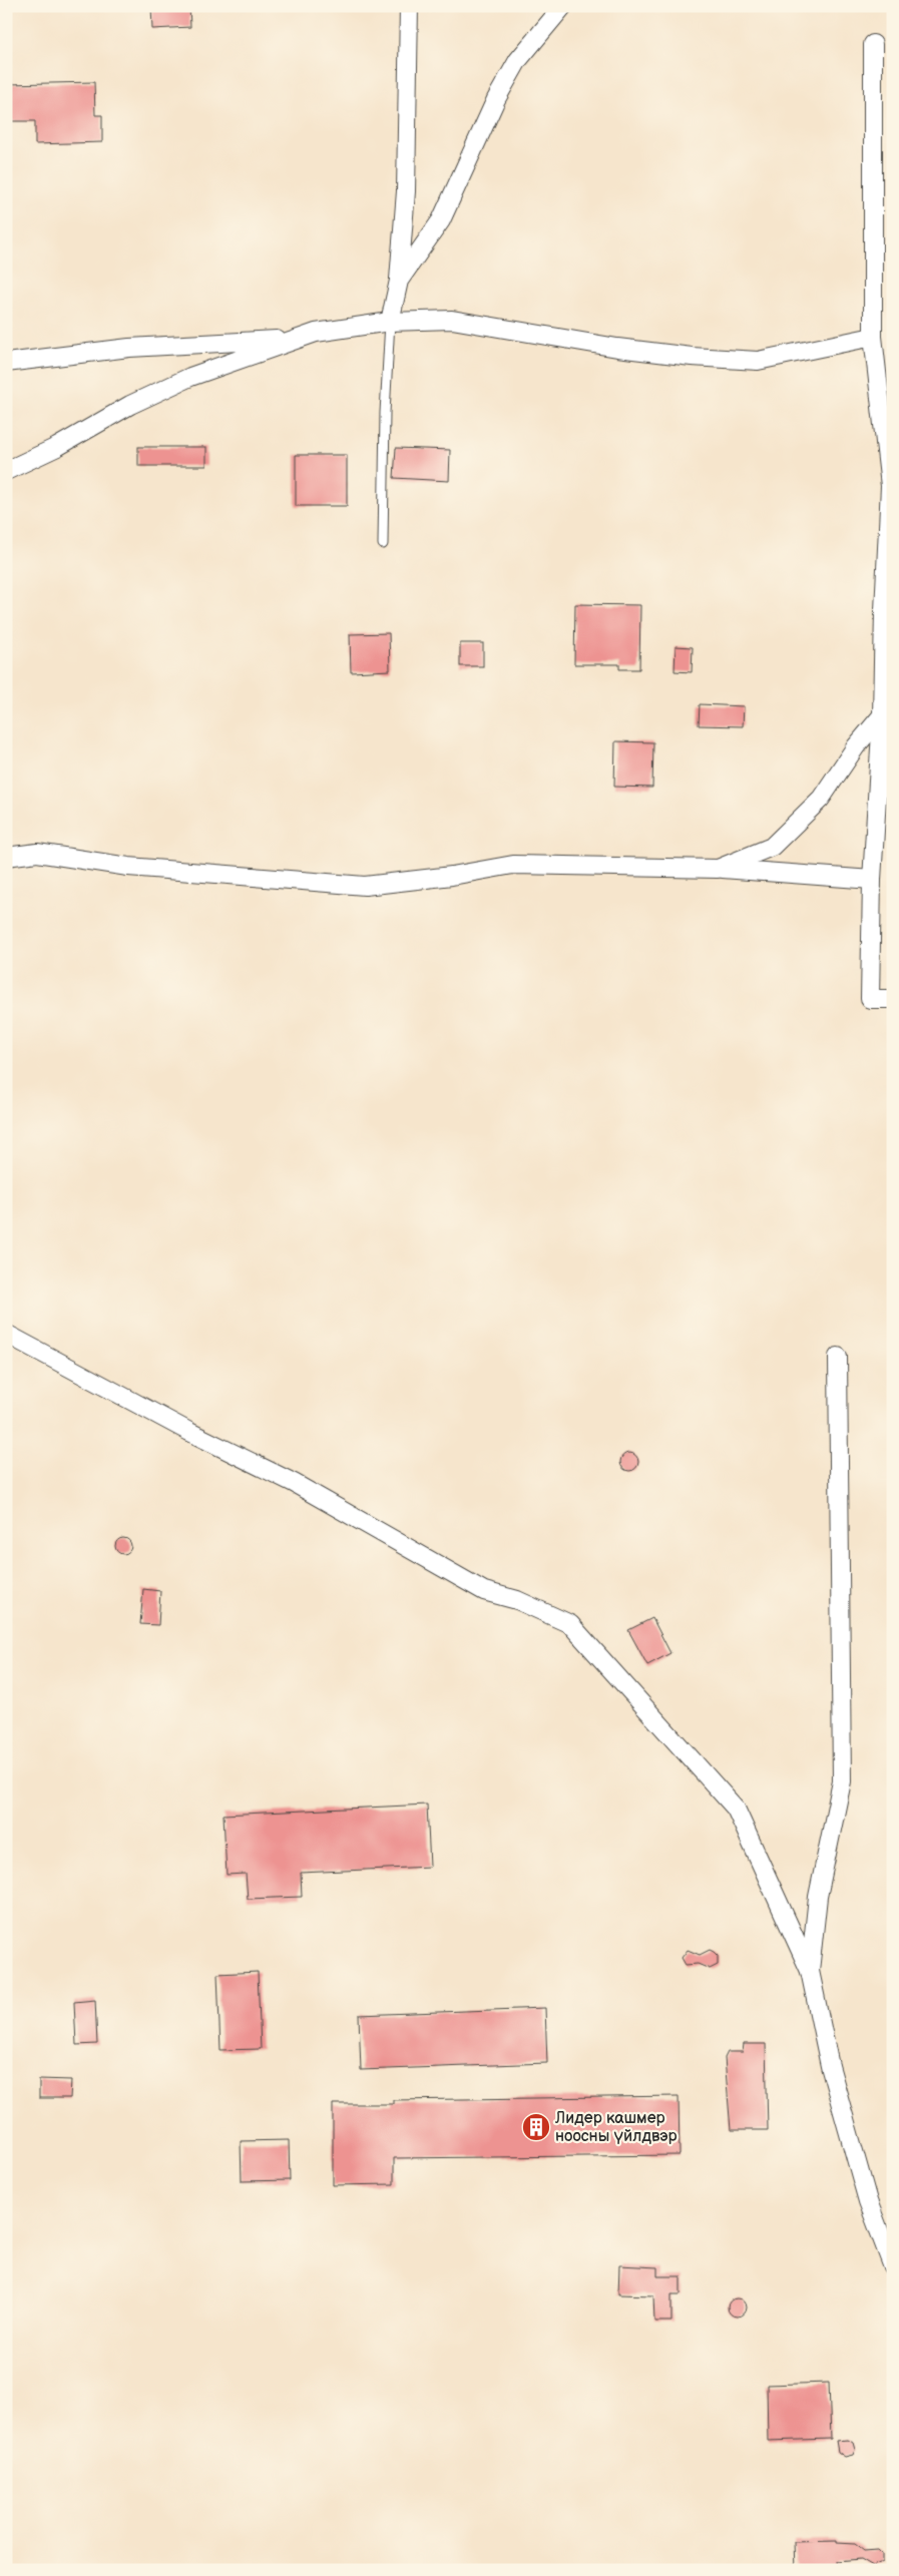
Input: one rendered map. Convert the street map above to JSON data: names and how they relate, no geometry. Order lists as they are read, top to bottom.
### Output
{
  "places": {
    "building": ["Лидер кашмер ноосны үйлдвэр"]
  }
}
